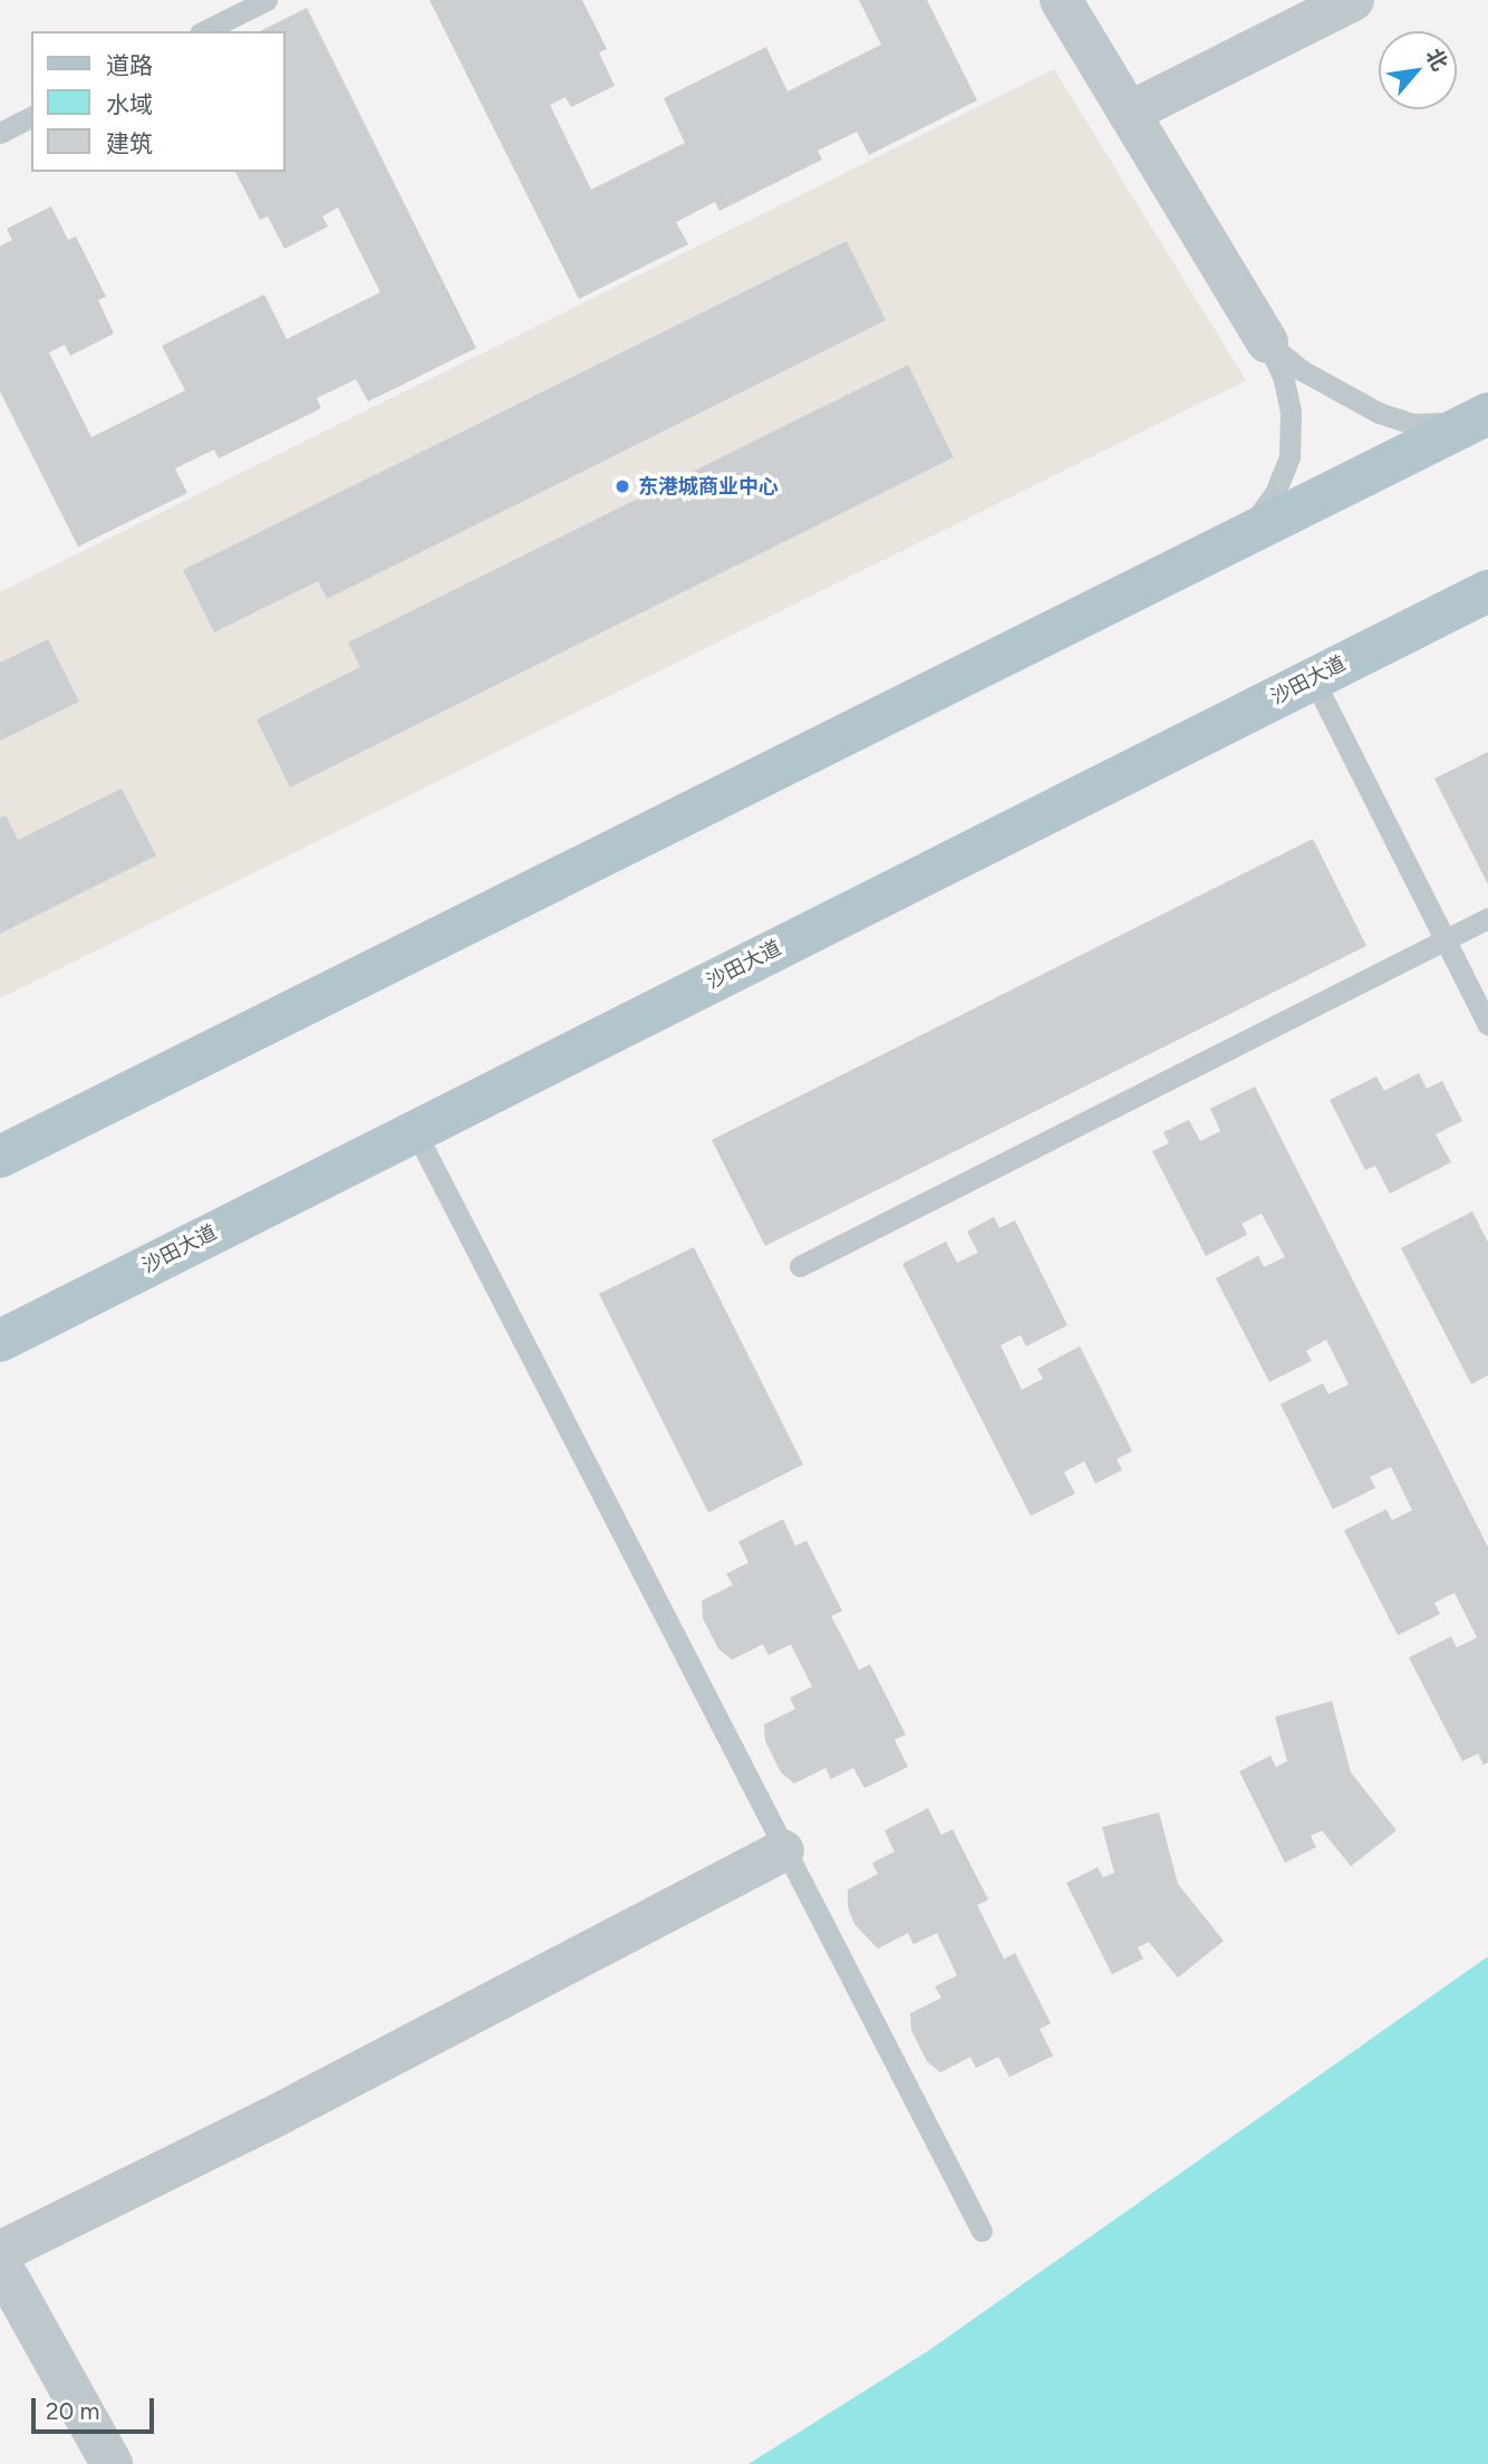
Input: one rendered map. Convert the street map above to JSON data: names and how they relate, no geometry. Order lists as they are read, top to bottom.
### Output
{
  "streets": {
    "main road": ["沙田大道"]
  },
  "places": ["东港城商业中心"],
  "legend": ["道路", "水域", "建筑"],
  "scale_bar": "20 m",
  "north": "top right"
}
